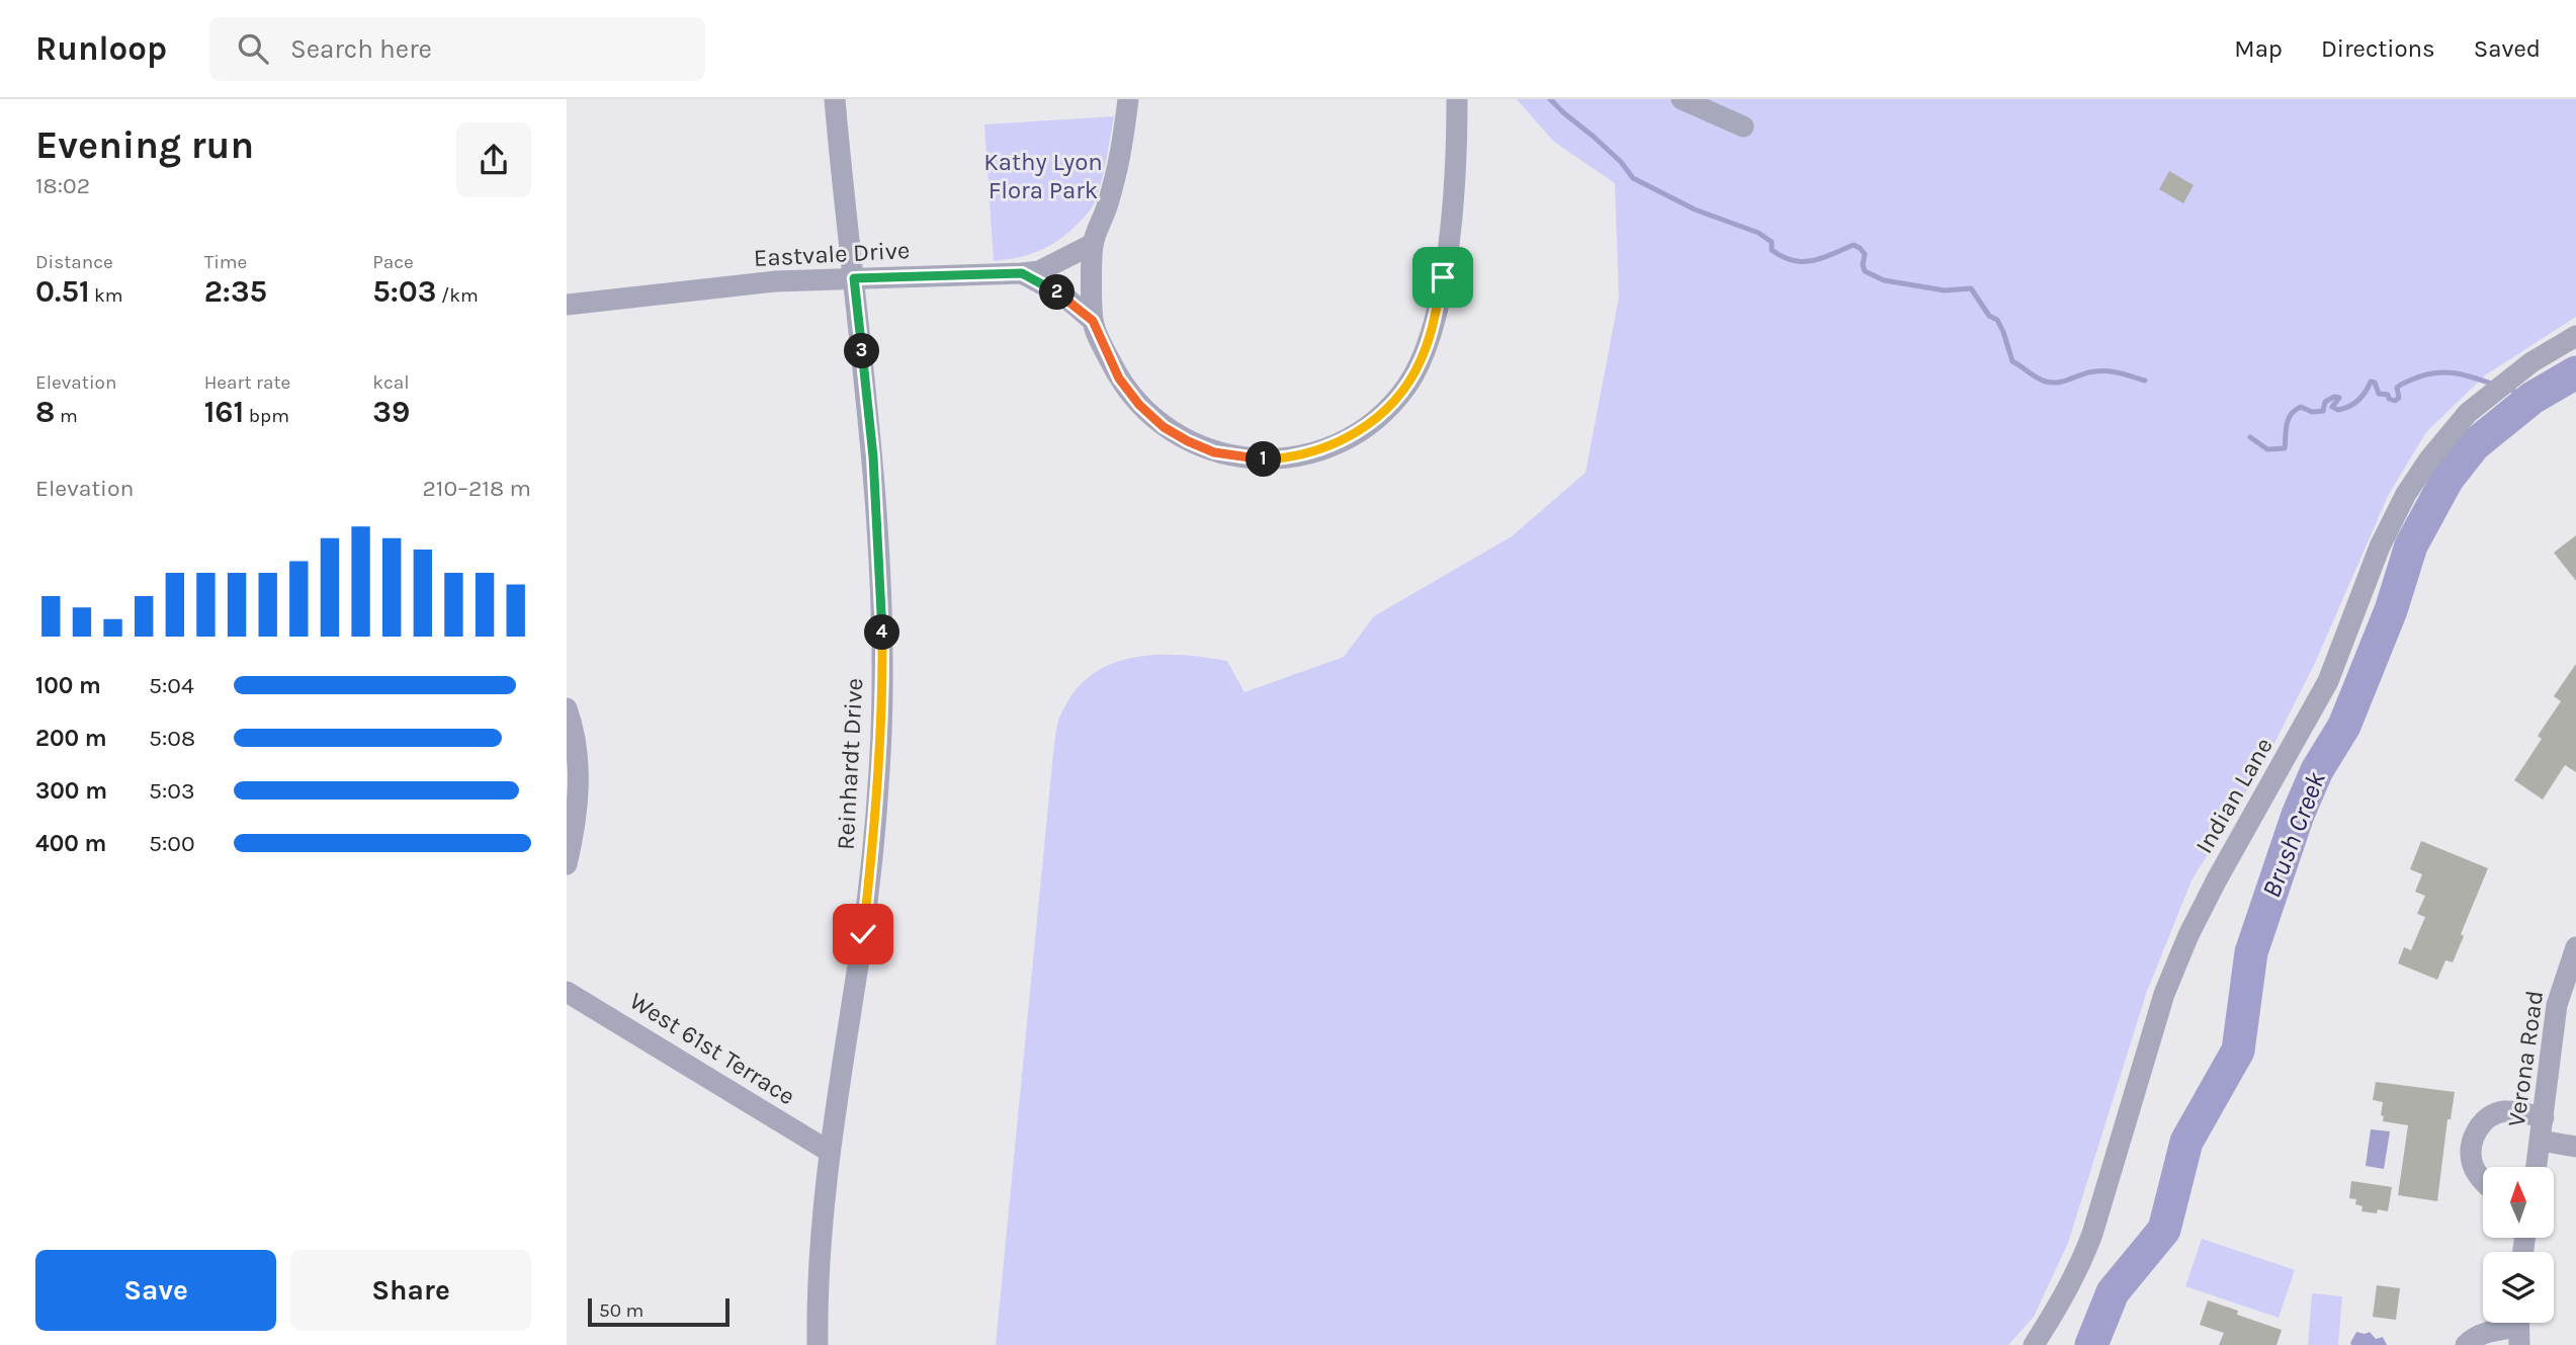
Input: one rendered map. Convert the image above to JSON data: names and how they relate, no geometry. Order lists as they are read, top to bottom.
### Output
{
  "streets": {
    "street": [
      "Eastvale Drive",
      "Reinhardt Drive",
      "Indian Lane",
      "West 61st Terrace",
      "Verona Road"
    ]
  },
  "crossings": [
    ["Eastvale Drive", "Reinhardt Drive"],
    ["Reinhardt Drive", "West 61st Terrace"]
  ],
  "water": ["Brush Creek"],
  "parks": ["Kathy Lyon Flora Park"],
  "scale_bar": "50 m",
  "north": "top",
  "page": {
    "header": "Runloop",
    "search": "Search here",
    "nav": ["Map", "Directions", "Saved"],
    "heading": ["Evening run", "18:02"],
    "stats": [
      ["Distance", "0.51 km"],
      ["Time", "2:35"],
      ["Pace", "5:03 /km"],
      ["Elevation", "8 m"],
      ["Heart rate", "161 bpm"],
      ["kcal", "39"]
    ],
    "pins": [
      "2",
      "3",
      "1",
      "4"
    ],
    "chart": ["Elevation", "210–218 m"],
    "list": [
      {
        "name": "100 m",
        "note": "5:04"
      },
      {
        "name": "200 m",
        "note": "5:08"
      },
      {
        "name": "300 m",
        "note": "5:03"
      },
      {
        "name": "400 m",
        "note": "5:00"
      }
    ],
    "buttons": ["Save", "Share"],
    "scale": "50 m"
  }
}
